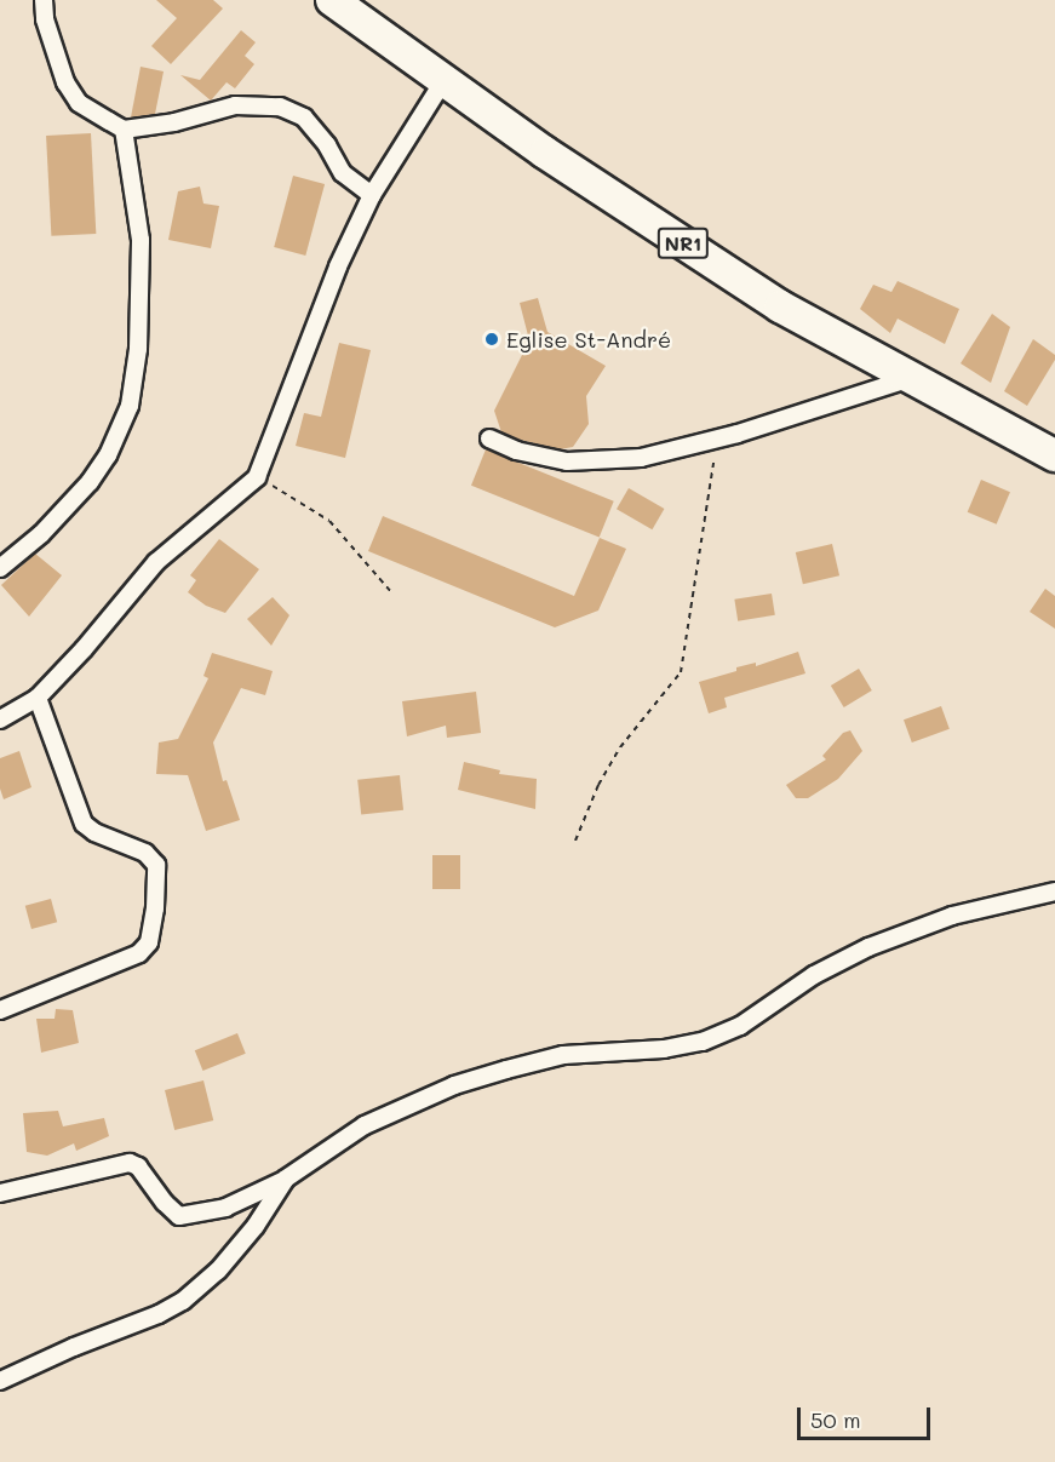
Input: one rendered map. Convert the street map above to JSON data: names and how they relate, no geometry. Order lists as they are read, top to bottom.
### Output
{
  "streets": {
    "highway": ["NR1"]
  },
  "places": ["Eglise St-André"],
  "scale_bar": "50 m"
}
